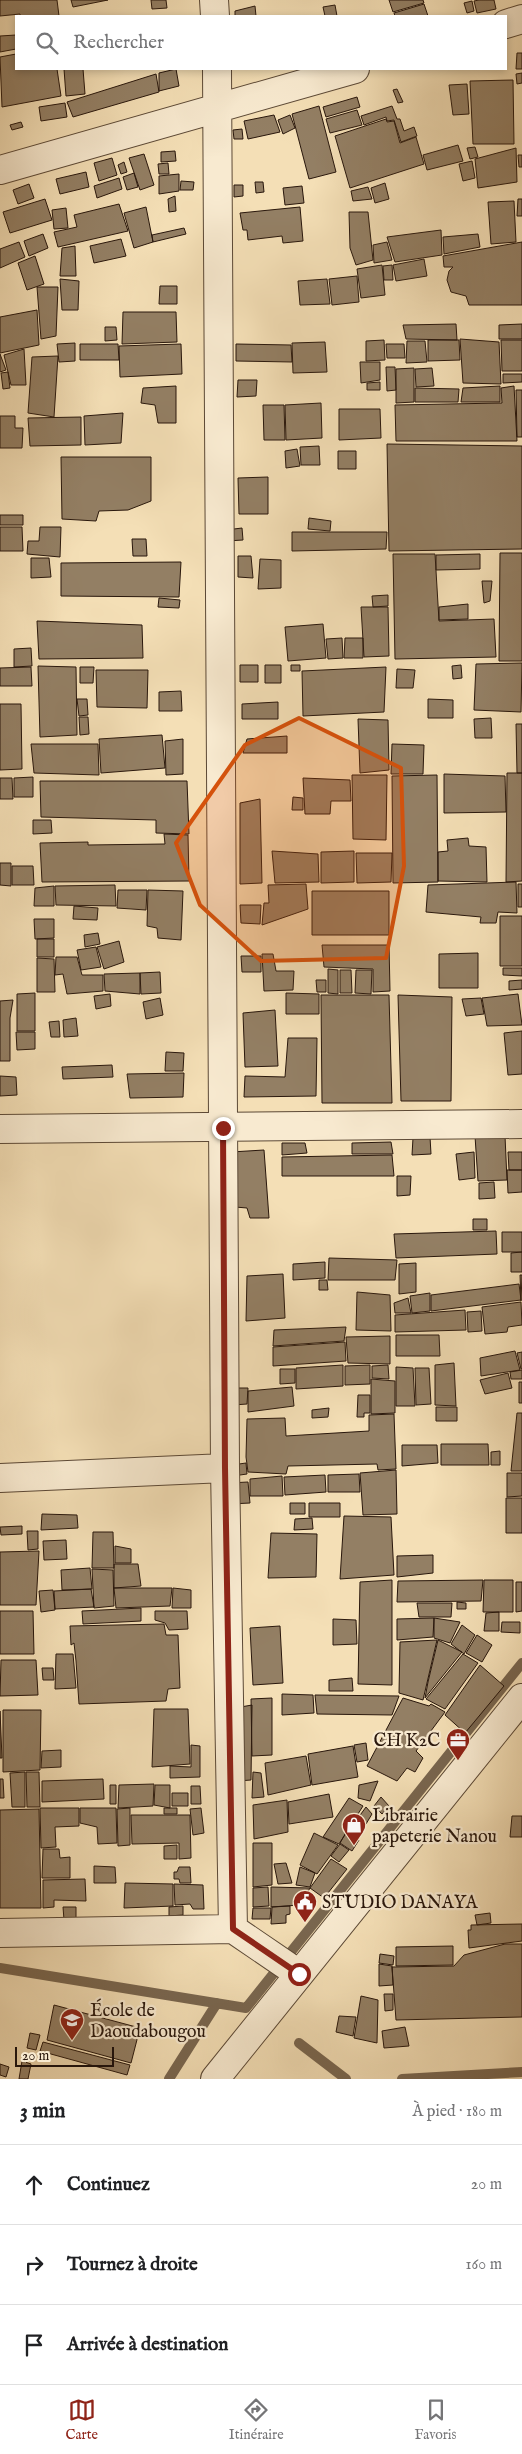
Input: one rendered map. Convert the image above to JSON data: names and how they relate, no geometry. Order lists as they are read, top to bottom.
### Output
{
  "places": {
    "office": ["CH K2C"],
    "shop": ["Librairie papeterie Nanou"],
    "public building": ["STUDIO DANAYA"],
    "school or university": ["École de Daoudabougou"]
  },
  "scale_bar": "20 m",
  "page": {
    "search": "Rechercher",
    "scale": "20 m",
    "heading": ["3 min", "À pied · 180 m"],
    "list": [
      ["Continuez", "20 m"],
      ["Tournez à droite", "160 m"],
      "Arrivée à destination"
    ],
    "nav": ["Carte", "Itinéraire", "Favoris"]
  }
}
